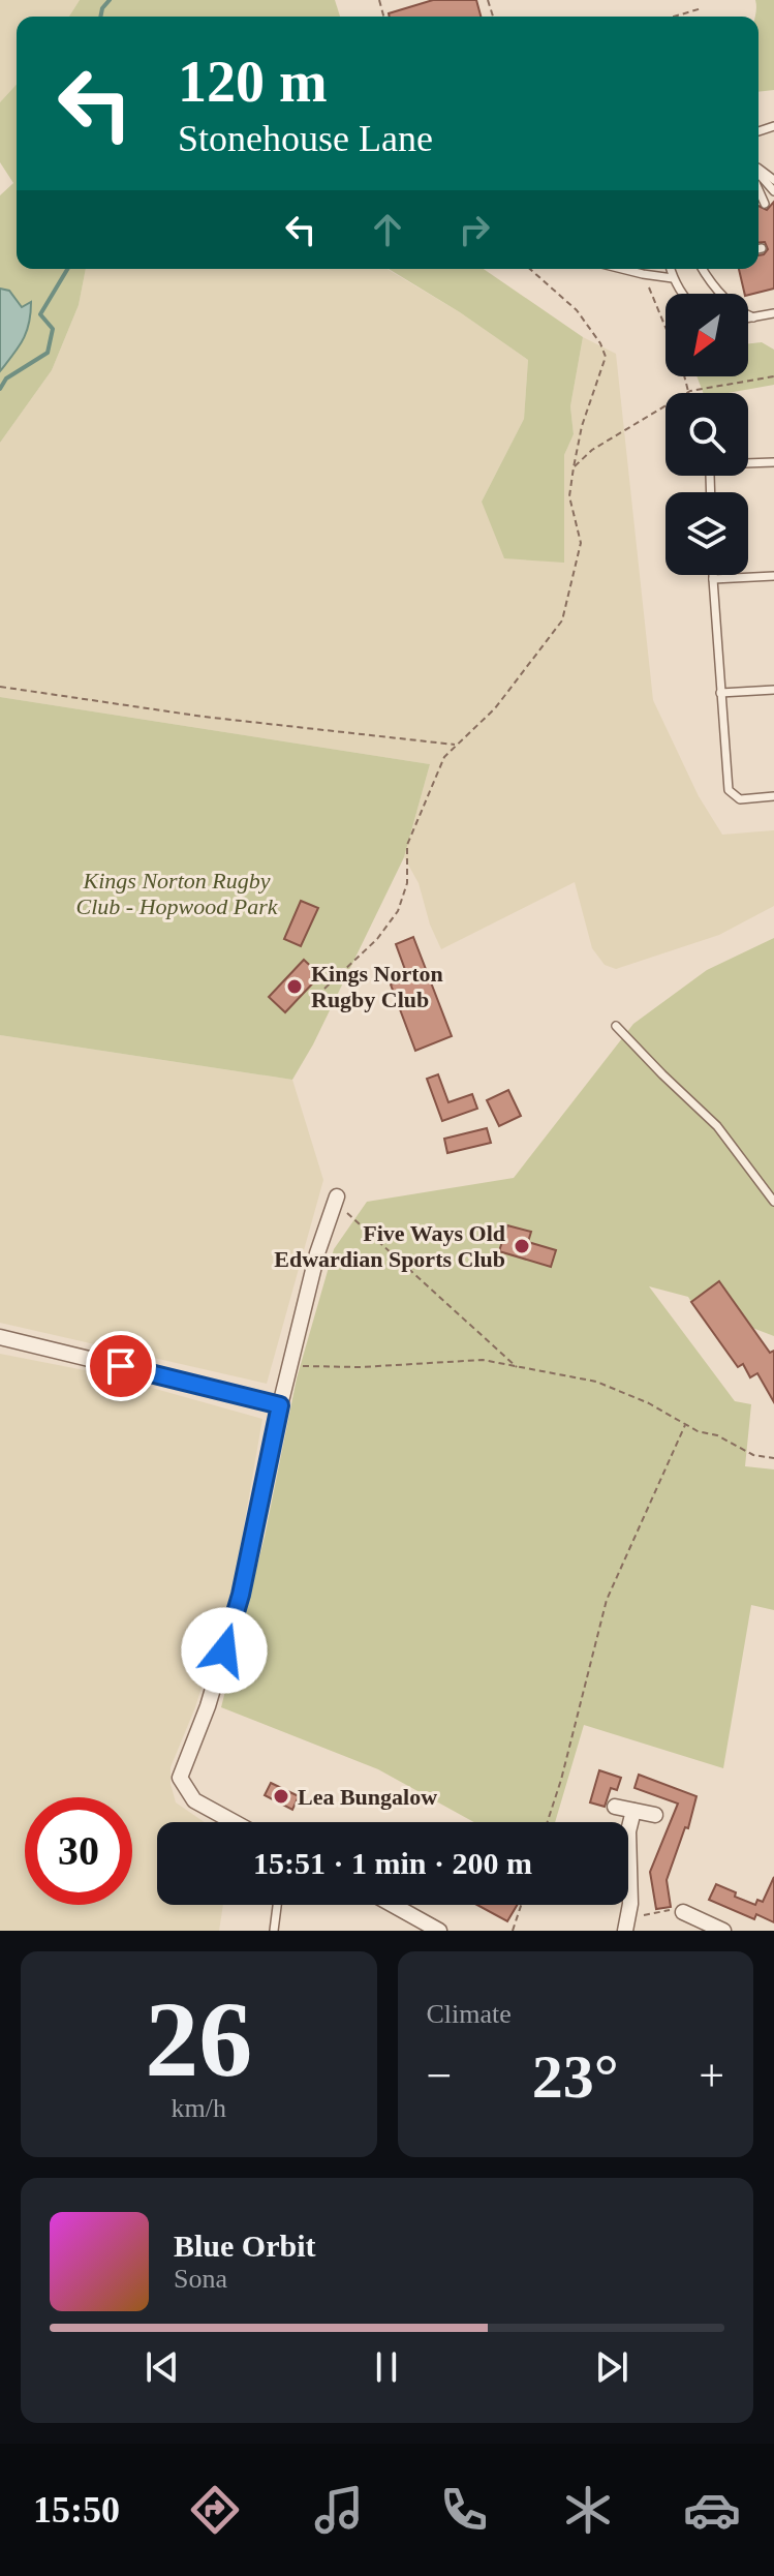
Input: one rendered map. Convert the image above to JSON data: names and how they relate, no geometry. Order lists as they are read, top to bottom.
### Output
{
  "parks": ["Kings Norton Rugby Club - Hopwood Park"],
  "places": ["Kings Norton Rugby Club", "Five Ways Old Edwardian Sports Club", "Lea Bungalow"],
  "north": "bottom left",
  "page": {
    "turn": ["120 m", "Stonehouse Lane"],
    "limit": "30",
    "trip": "15:51 · 1 min · 200 m",
    "tile": [
      ["26", "km/h"],
      "Climate"
    ],
    "heat": ["−", "23°", "+"],
    "song": ["Blue Orbit", "Sona"],
    "tabs": "15:50"
  }
}
